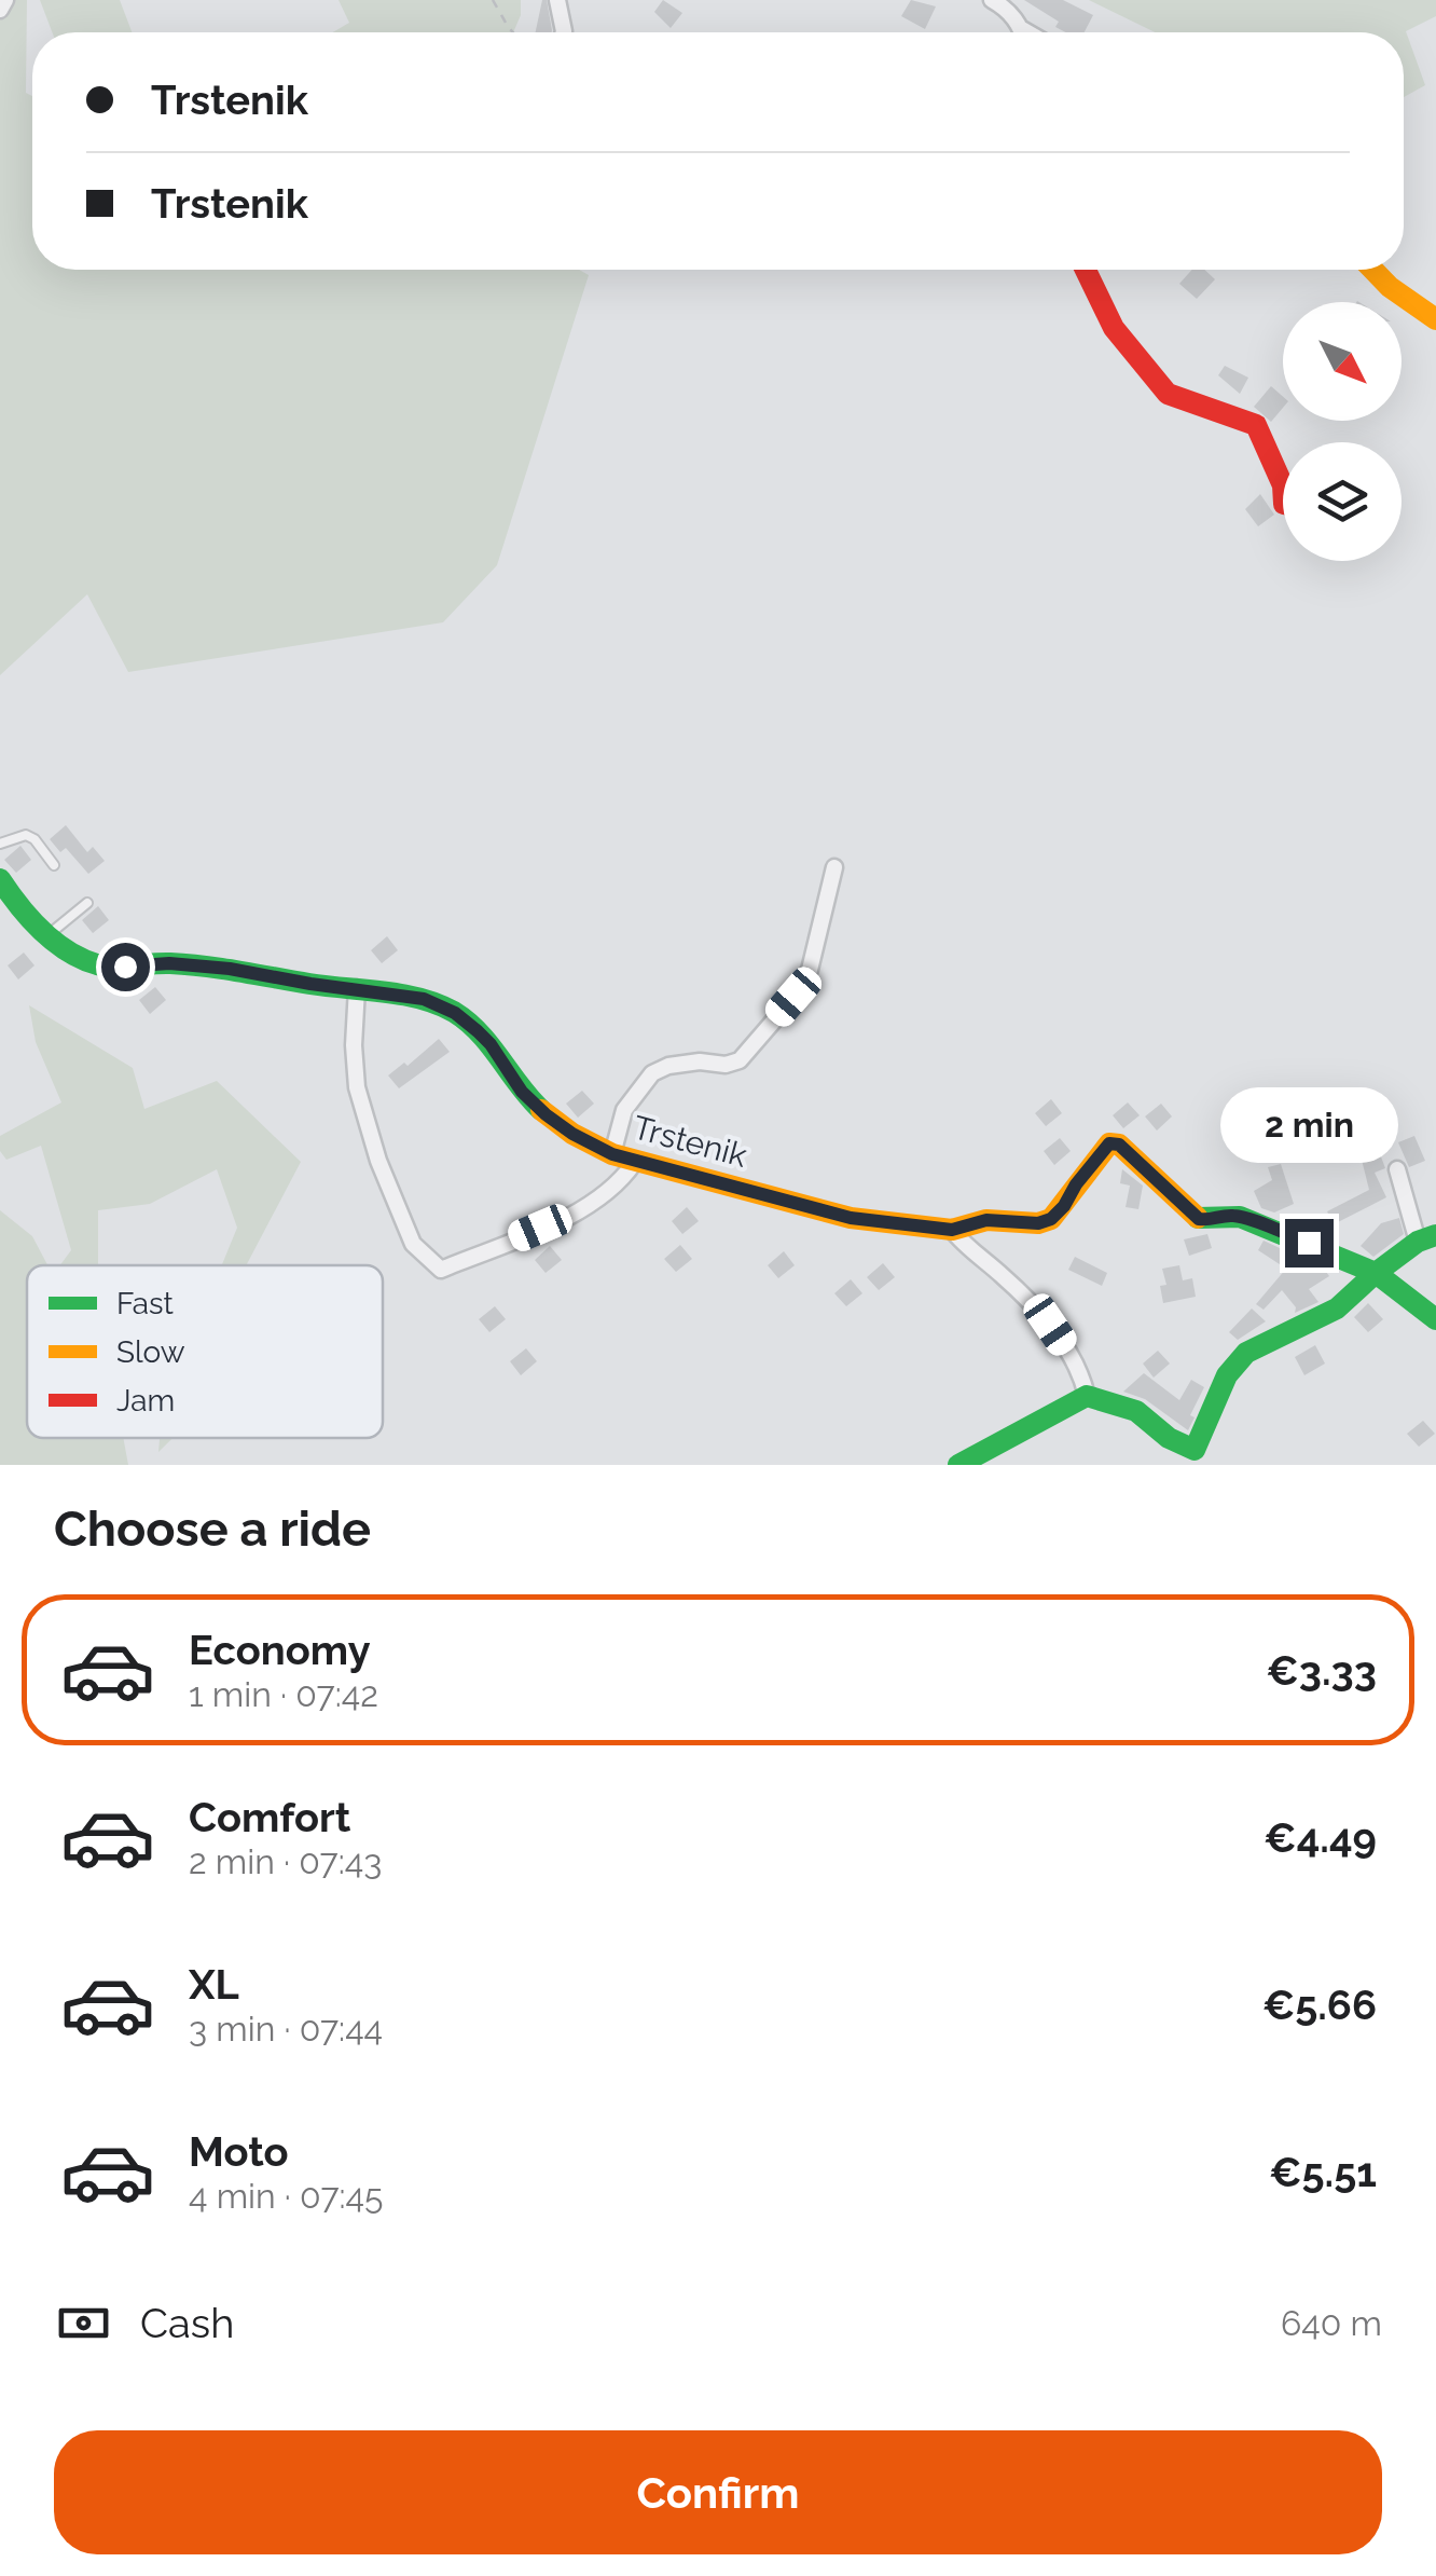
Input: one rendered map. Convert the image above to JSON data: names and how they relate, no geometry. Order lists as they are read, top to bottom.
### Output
{
  "streets": {
    "street": ["Trstenik"]
  },
  "legend": ["Fast", "Slow", "Jam"],
  "north": "bottom right",
  "page": {
    "banner": ["Trstenik", "Trstenik"],
    "bubble": "2 min",
    "heading": "Choose a ride",
    "list": [
      {
        "name": "Economy",
        "note": "1 min · 07:42",
        "value": "€3.33"
      },
      {
        "name": "Comfort",
        "note": "2 min · 07:43",
        "value": "€4.49"
      },
      {
        "name": "XL",
        "note": "3 min · 07:44",
        "value": "€5.66"
      },
      {
        "name": "Moto",
        "note": "4 min · 07:45",
        "value": "€5.51"
      }
    ],
    "pay": ["Cash", "640 m"],
    "buttons": "Confirm"
  }
}
